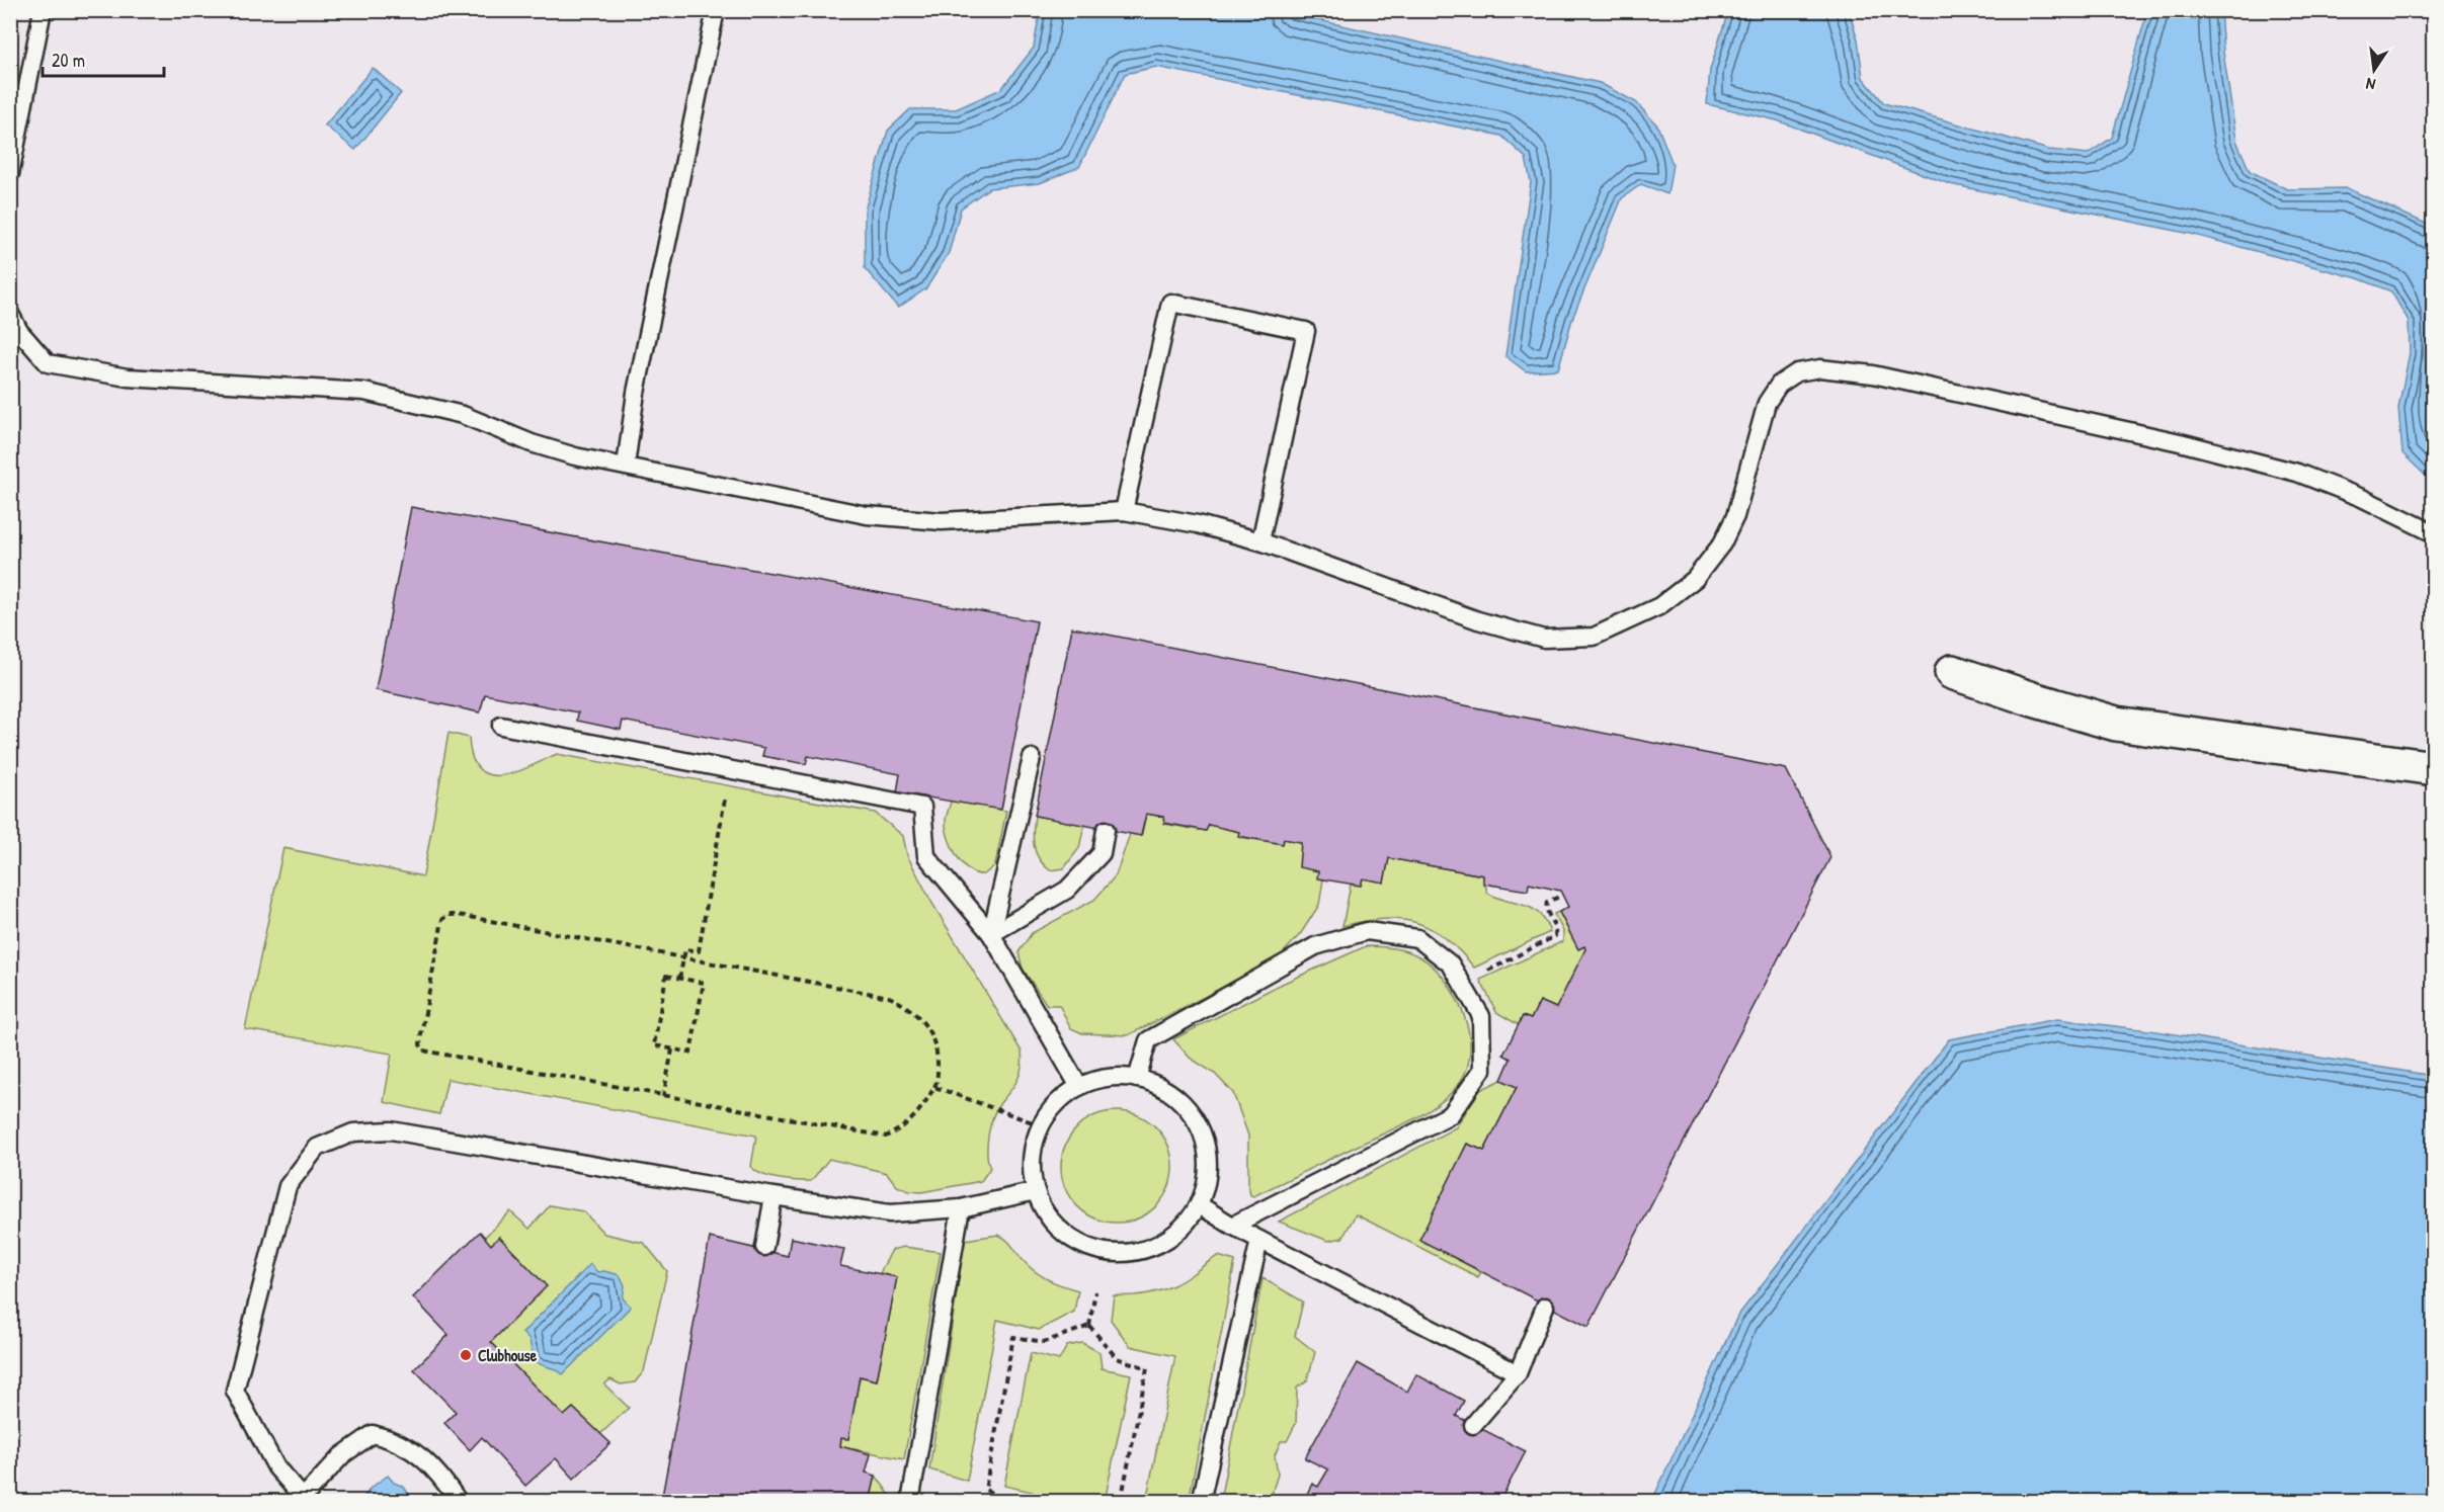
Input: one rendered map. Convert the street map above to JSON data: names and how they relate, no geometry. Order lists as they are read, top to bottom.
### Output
{
  "places": ["Clubhouse"],
  "scale_bar": "20 m",
  "north": "bottom"
}
